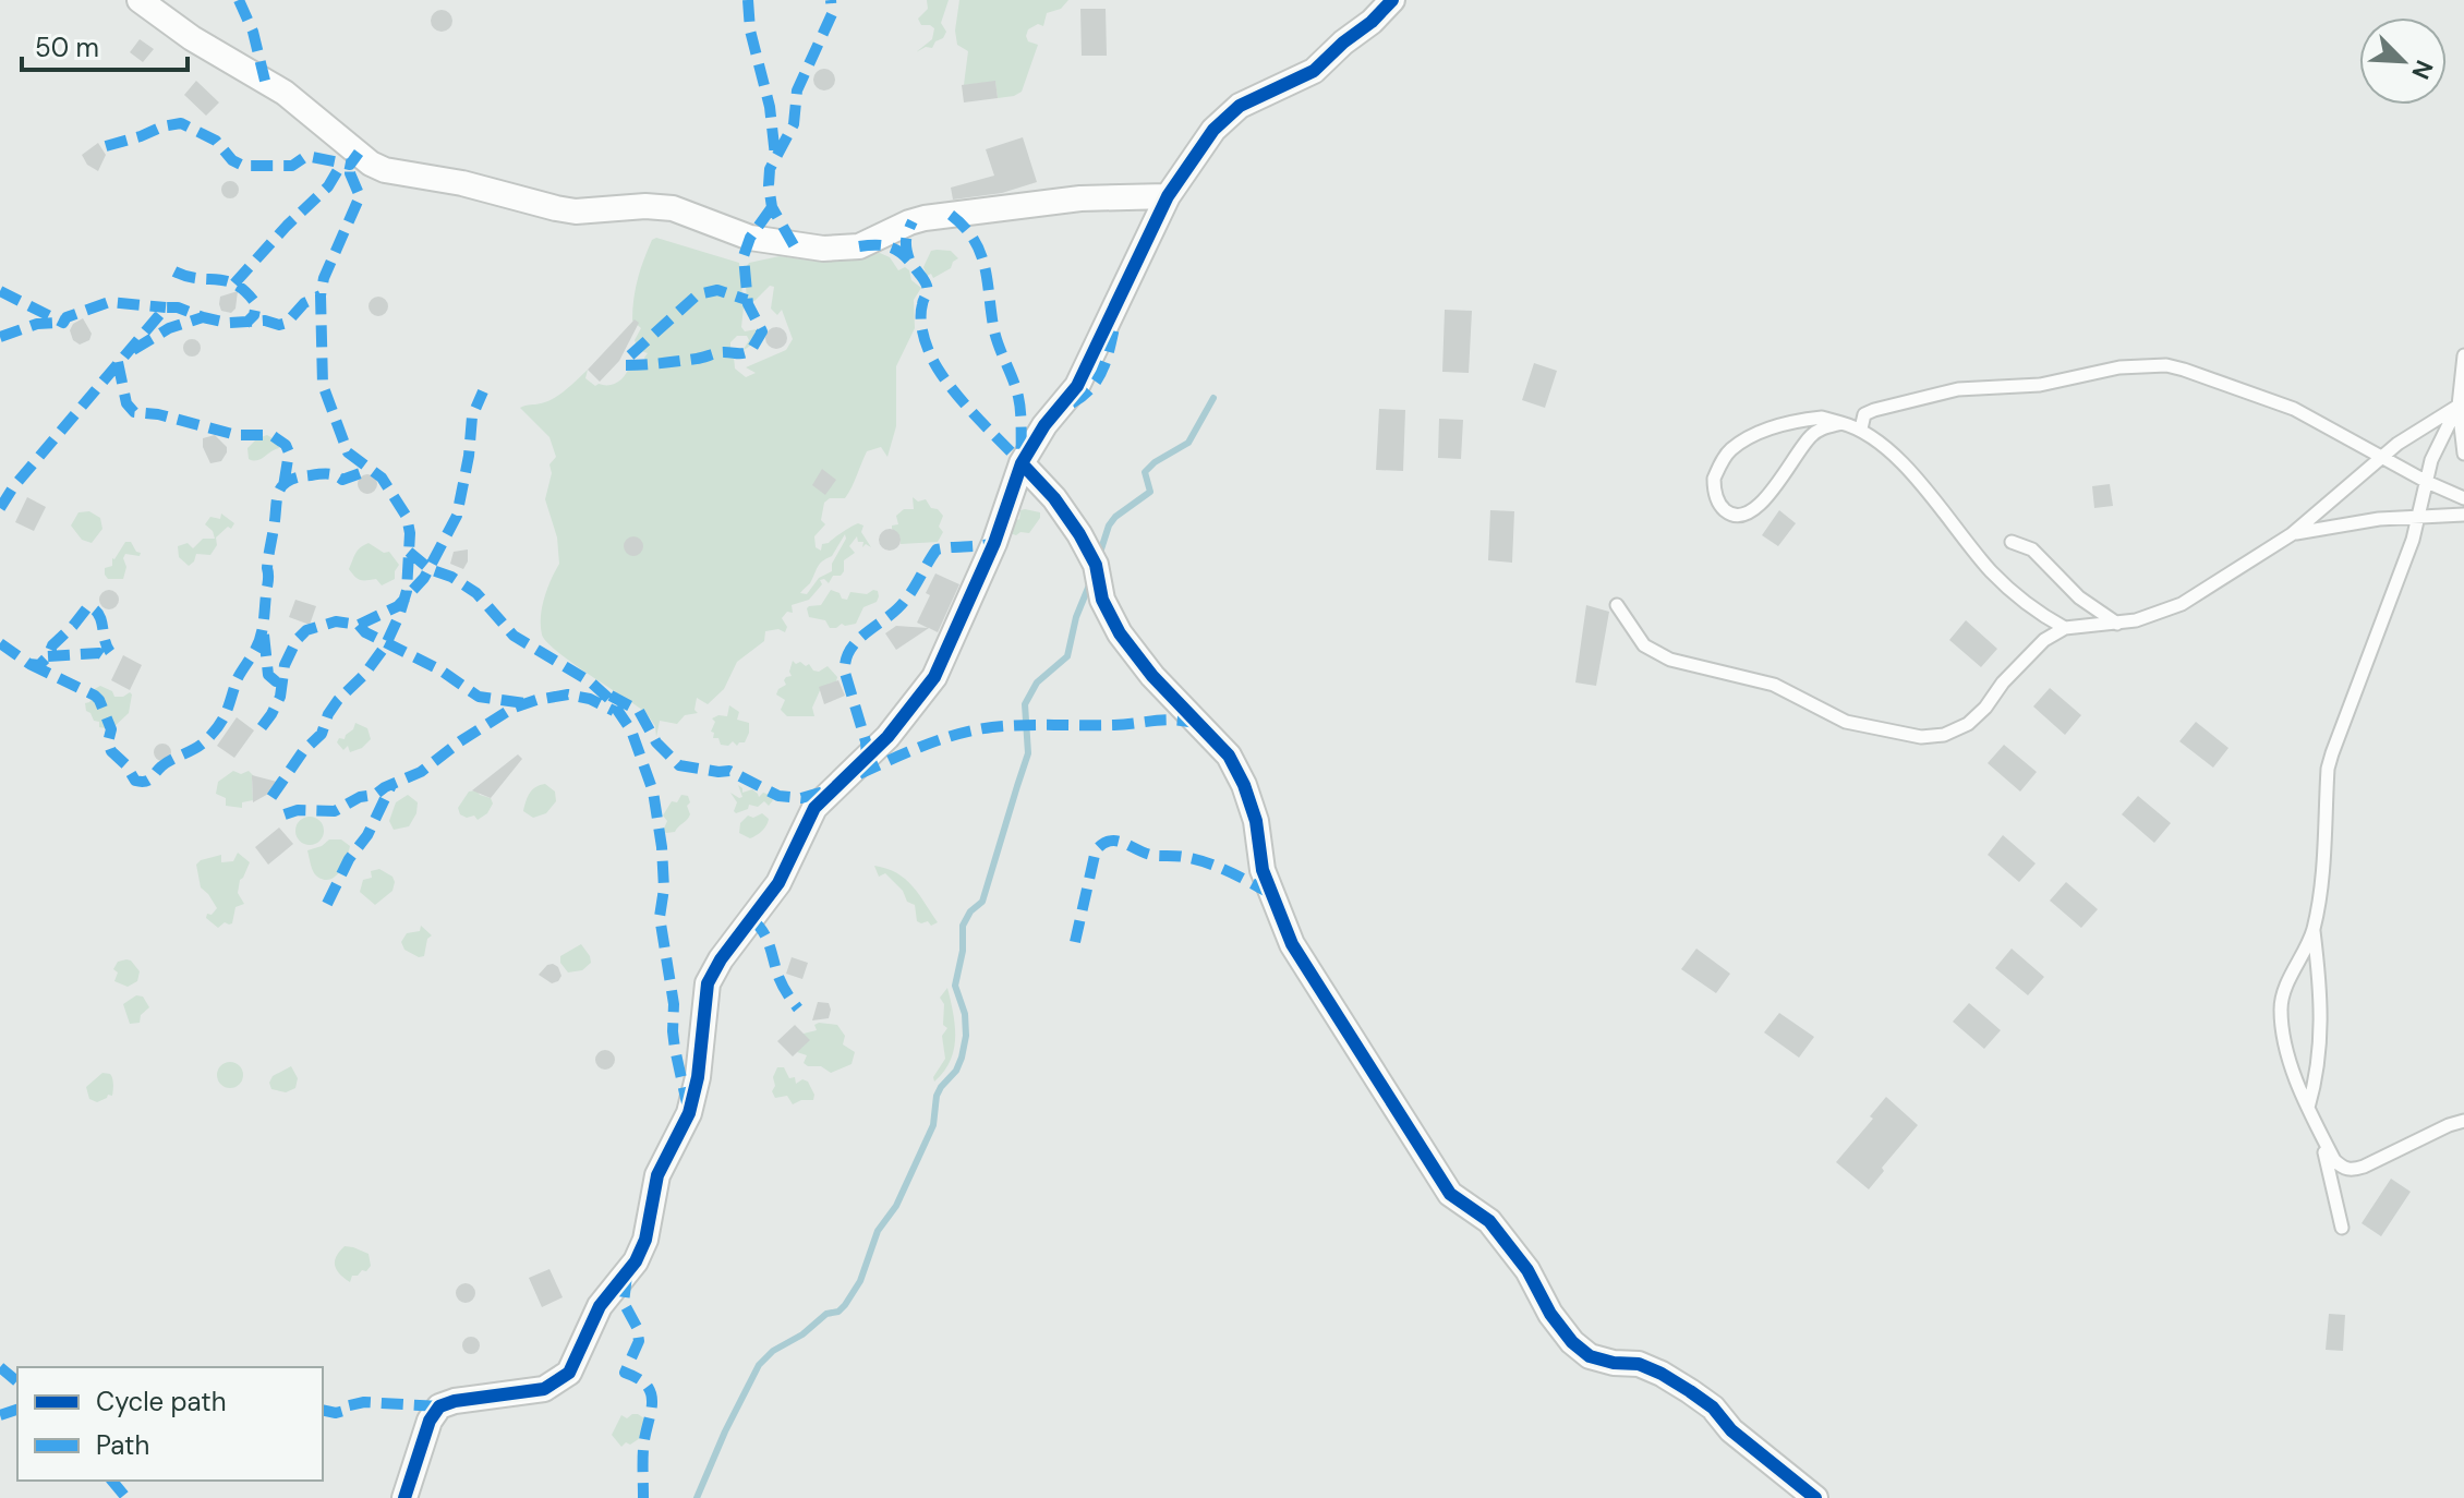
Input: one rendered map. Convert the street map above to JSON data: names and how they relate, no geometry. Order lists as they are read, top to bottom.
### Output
{
  "legend": ["Cycle path", "Path"],
  "scale_bar": "50 m",
  "north": "bottom right"
}
